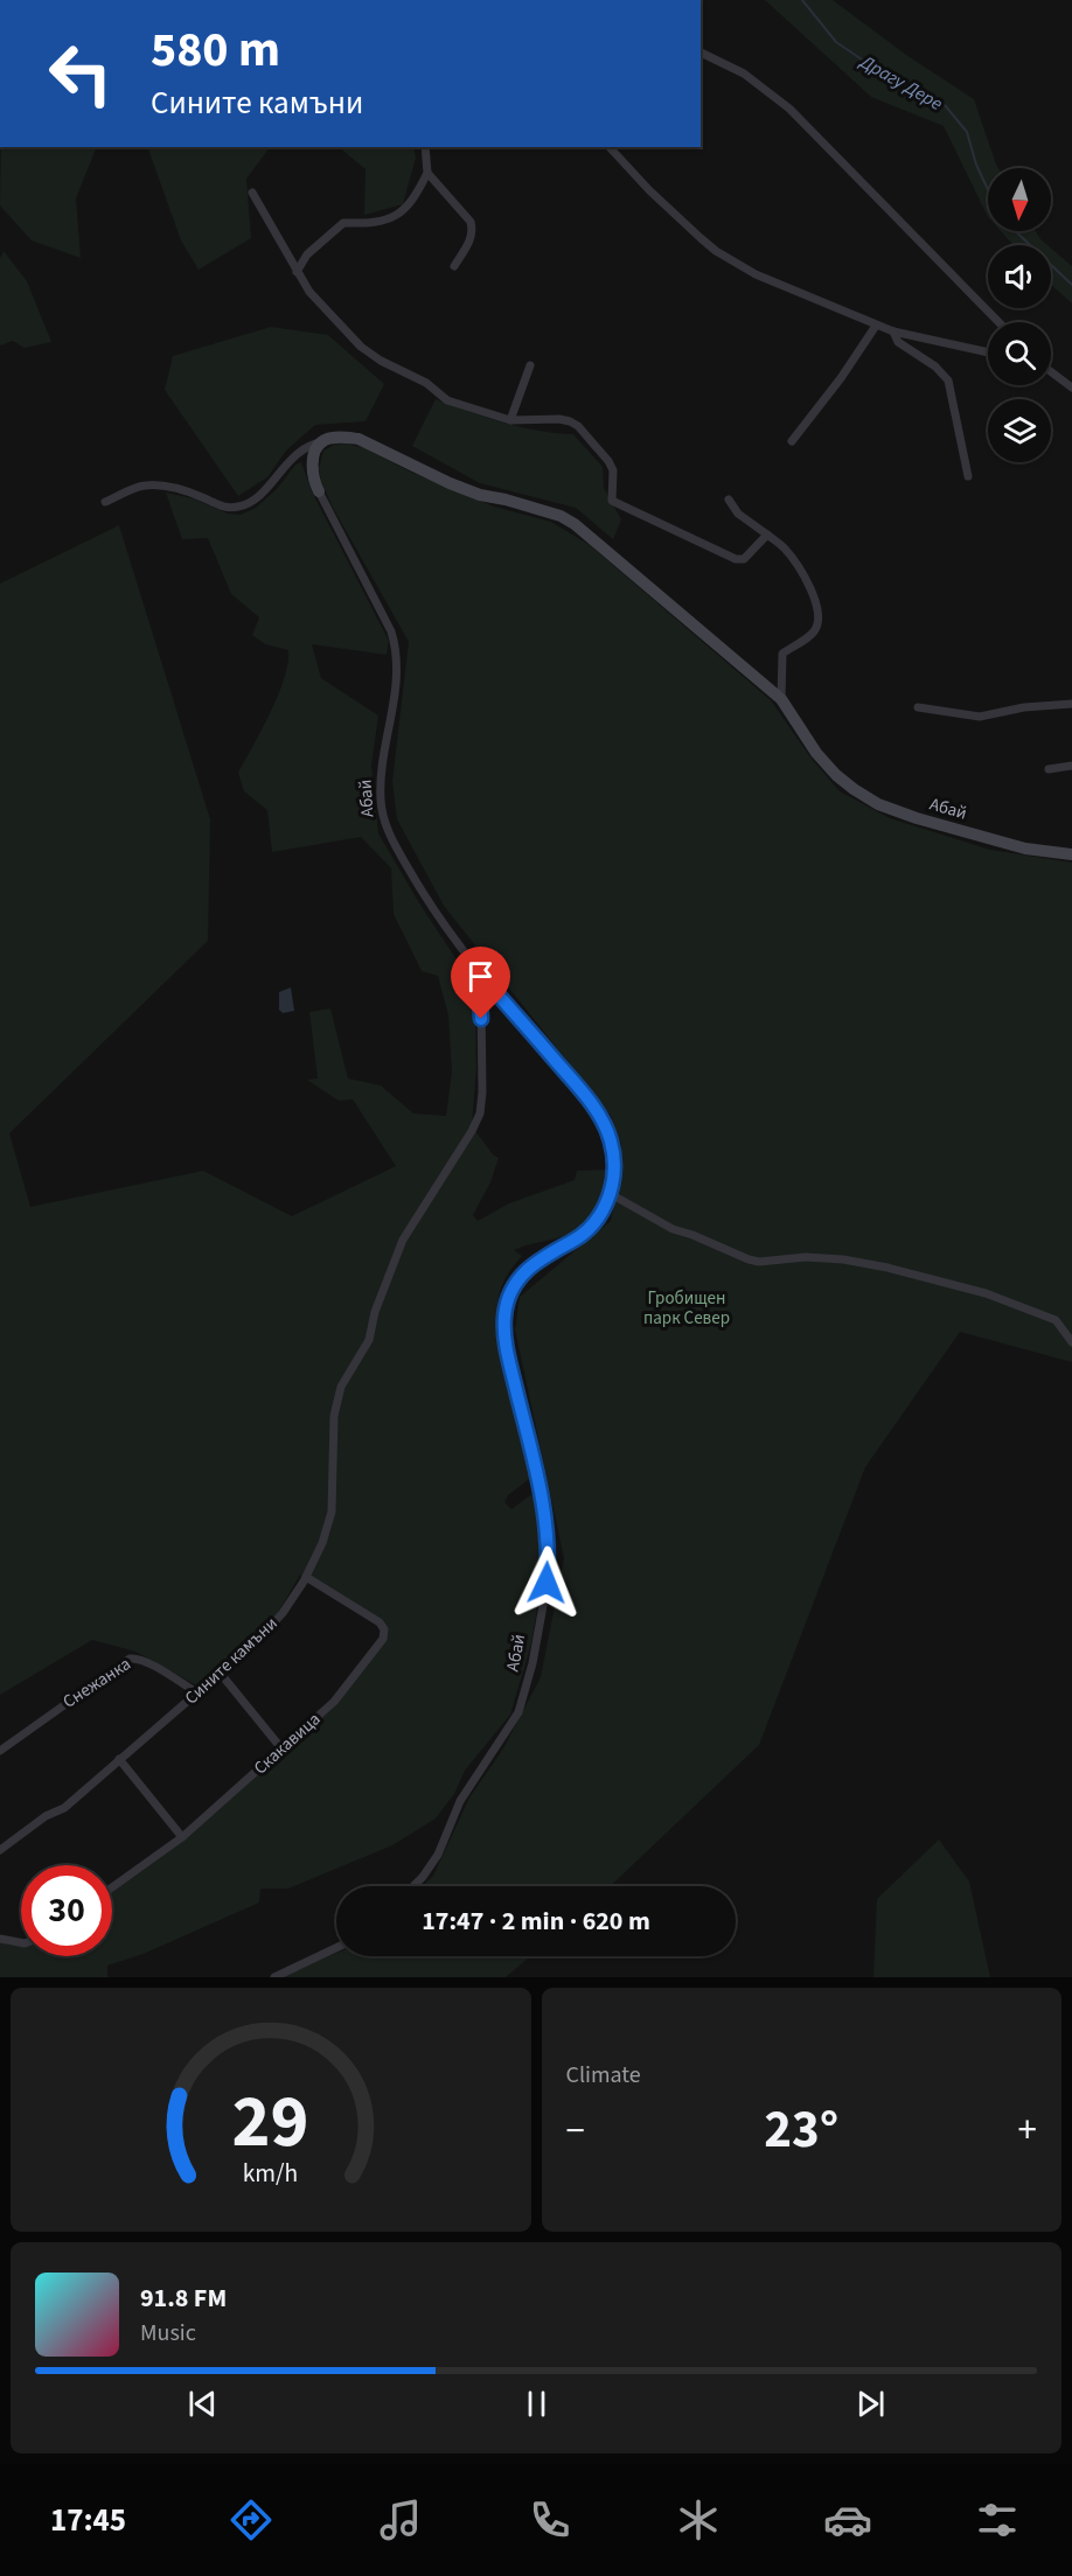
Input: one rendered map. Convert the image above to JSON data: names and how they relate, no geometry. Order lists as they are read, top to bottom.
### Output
{
  "streets": {
    "street": [
      "Абай",
      "Сините камъни",
      "Снежанка",
      "Скакавица"
    ]
  },
  "crossings": [
    ["Абай", "Сините камъни"],
    ["Сините камъни", "Снежанка"],
    ["Сините камъни", "Скакавица"]
  ],
  "water": ["Драгу Дере"],
  "parks": ["Гробищен парк Север"],
  "north": "bottom",
  "page": {
    "turn": ["580 m", "Сините камъни"],
    "limit": "30",
    "trip": "17:47 · 2 min · 620 m",
    "tile": "Climate",
    "heat": ["−", "23°", "+"],
    "song": ["91.8 FM", "Music"],
    "tabs": "17:45",
    "gauge": ["29", "km/h"]
  }
}
